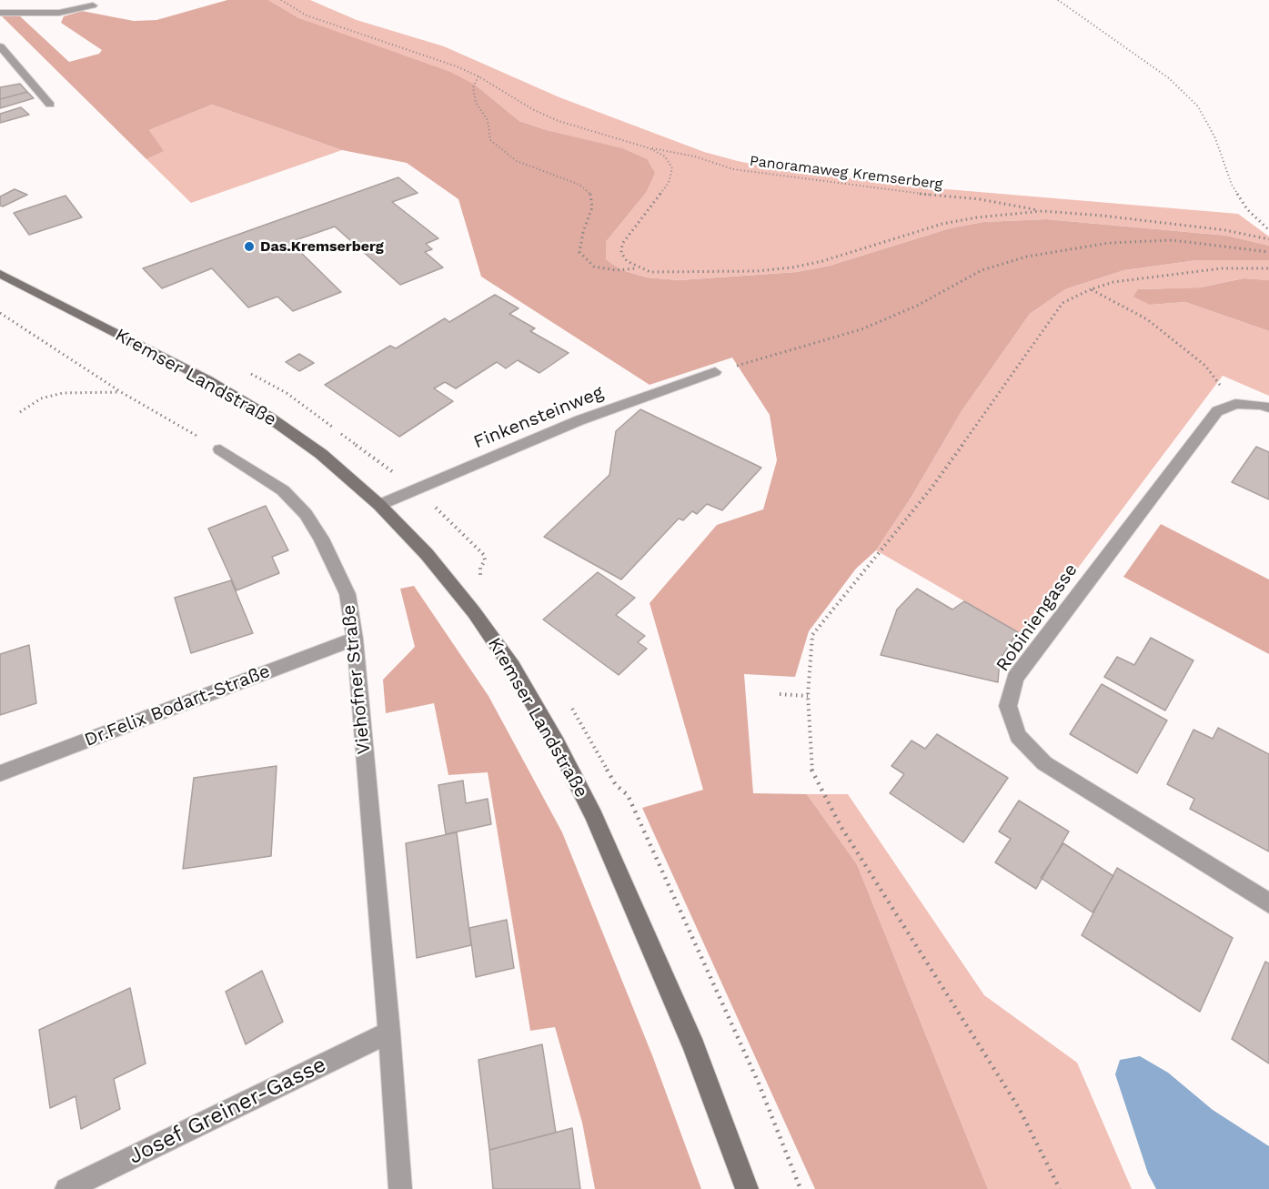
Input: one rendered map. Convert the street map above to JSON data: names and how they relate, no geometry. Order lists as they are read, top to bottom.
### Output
{
  "streets": {
    "main road": ["Kremser Landstraße"],
    "street": [
      "Finkensteinweg",
      "Robiniengasse",
      "Viehofner Straße",
      "Dr.Felix Bodart-Straße",
      "Josef Greiner-Gasse"
    ],
    "path": ["Panoramaweg Kremserberg"]
  },
  "crossings": [
    ["Kremser Landstraße", "Finkensteinweg"],
    ["Viehofner Straße", "Dr.Felix Bodart-Straße"],
    ["Viehofner Straße", "Josef Greiner-Gasse"]
  ],
  "places": ["Das.Kremserberg"]
}
